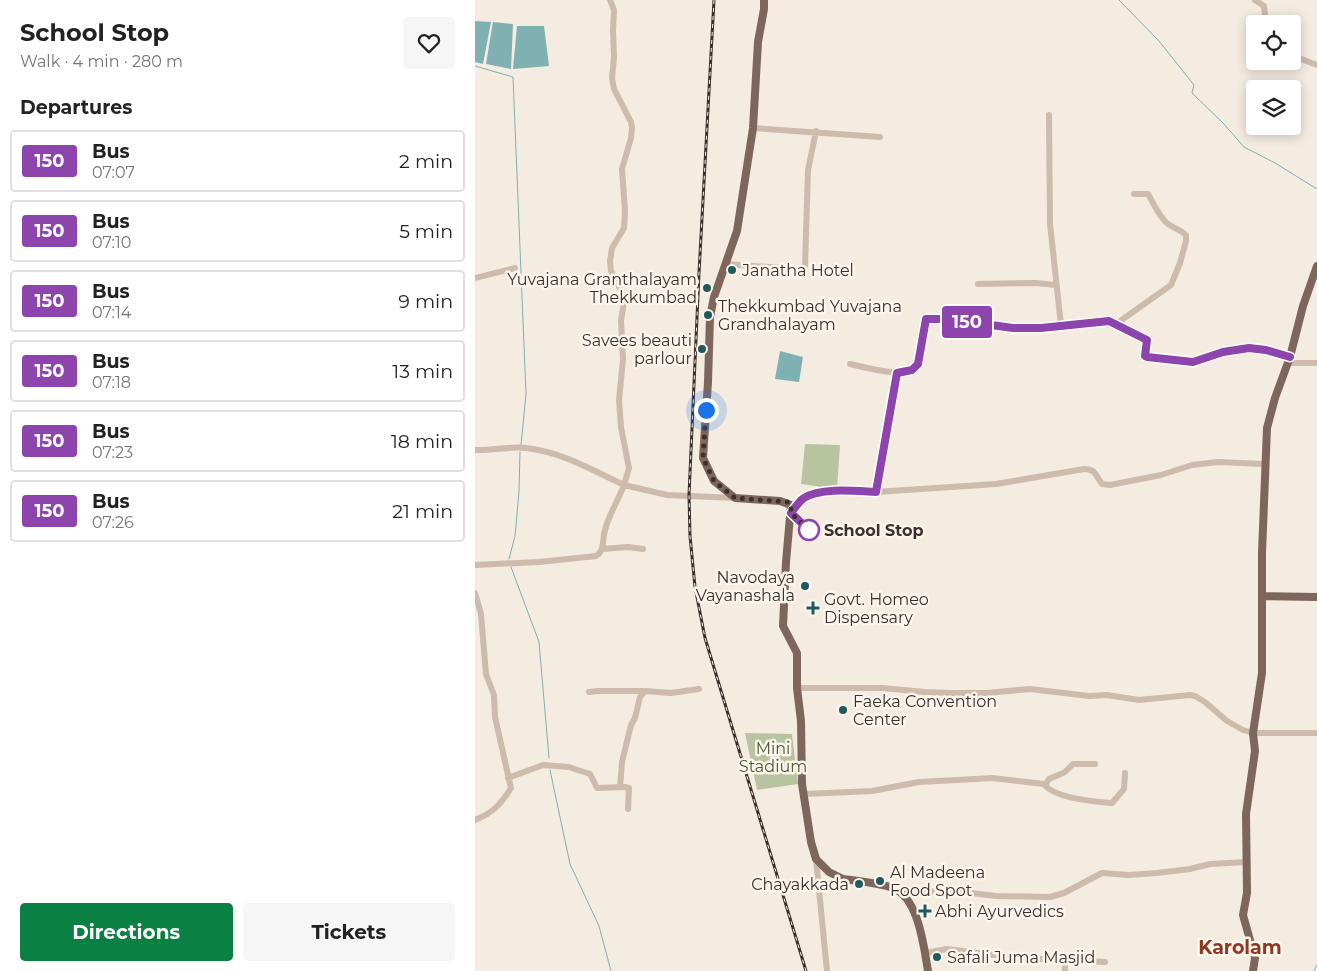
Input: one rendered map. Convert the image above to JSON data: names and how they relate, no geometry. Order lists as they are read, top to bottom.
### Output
{
  "districts": ["Karolam"],
  "parks": ["Mini Stadium"],
  "places": {
    "other": [
      "Janatha Hotel",
      "Yuvajana Granthalayam Thekkumbad",
      "Thekkumbad Yuvajana Grandhalayam",
      "Savees beauti parlour",
      "School Stop",
      "Navodaya Vayanashala",
      "Faeka Convention Center",
      "Al Madeena Food Spot",
      "Chayakkada",
      "Safali Juma Masjid"
    ],
    "health": ["Govt. Homeo Dispensary", "Abhi Ayurvedics"]
  },
  "lines": ["bus line 150"],
  "page": {
    "heading": [
      ["School Stop", "Walk · 4 min · 280 m"],
      "Departures"
    ],
    "on_map": "150",
    "list": [
      {
        "mark": "150",
        "name": "Bus",
        "note": "07:07",
        "value": "2 min"
      },
      {
        "mark": "150",
        "name": "Bus",
        "note": "07:10",
        "value": "5 min"
      },
      {
        "mark": "150",
        "name": "Bus",
        "note": "07:14",
        "value": "9 min"
      },
      {
        "mark": "150",
        "name": "Bus",
        "note": "07:18",
        "value": "13 min"
      },
      {
        "mark": "150",
        "name": "Bus",
        "note": "07:23",
        "value": "18 min"
      },
      {
        "mark": "150",
        "name": "Bus",
        "note": "07:26",
        "value": "21 min"
      }
    ],
    "buttons": ["Directions", "Tickets"]
  }
}
